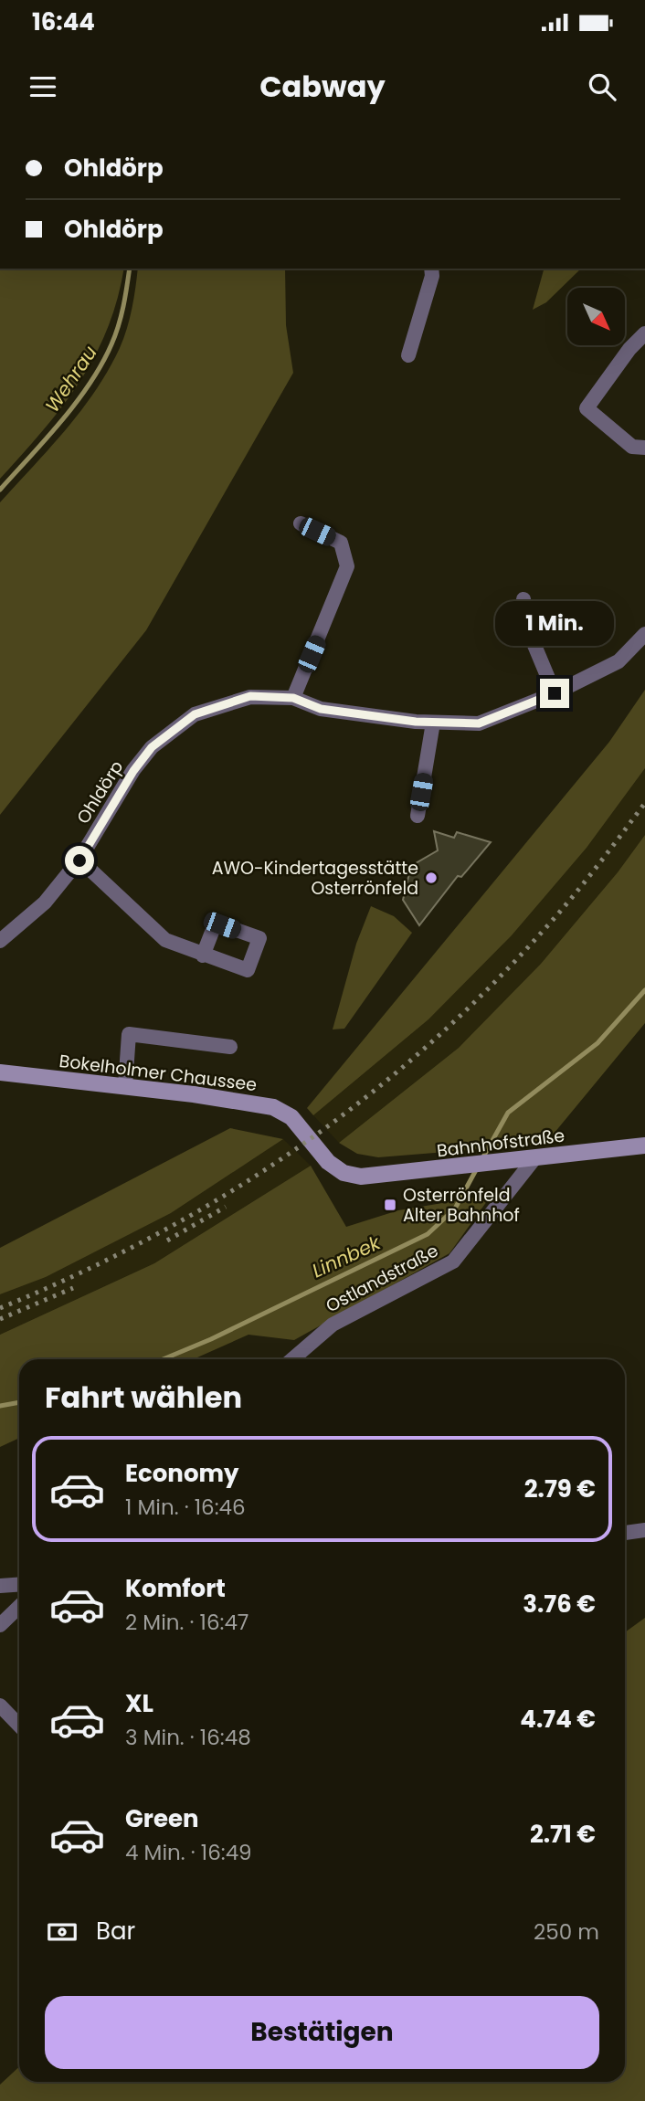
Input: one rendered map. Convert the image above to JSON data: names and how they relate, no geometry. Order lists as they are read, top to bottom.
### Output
{
  "streets": {
    "main road": ["Bokelholmer Chaussee", "Bahnhofstraße"],
    "street": ["Ohldörp", "Ostlandstraße"]
  },
  "crossings": [
    ["Bokelholmer Chaussee", "Bahnhofstraße"],
    ["Bahnhofstraße", "Ostlandstraße"]
  ],
  "water": ["Wehrau", "Linnbek"],
  "places": {
    "other": ["AWO-Kindertagesstätte Osterrönfeld"],
    "transit": ["Osterrönfeld Alter Bahnhof"]
  },
  "north": "bottom right",
  "page": {
    "status": "16:44",
    "header": "Cabway",
    "banner": ["Ohldörp", "Ohldörp"],
    "bubble": "1 Min.",
    "heading": "Fahrt wählen",
    "list": [
      {
        "name": "Economy",
        "note": "1 Min. · 16:46",
        "value": "2.79 €"
      },
      {
        "name": "Komfort",
        "note": "2 Min. · 16:47",
        "value": "3.76 €"
      },
      {
        "name": "XL",
        "note": "3 Min. · 16:48",
        "value": "4.74 €"
      },
      {
        "name": "Green",
        "note": "4 Min. · 16:49",
        "value": "2.71 €"
      }
    ],
    "pay": ["Bar", "250 m"],
    "buttons": "Bestätigen"
  }
}
